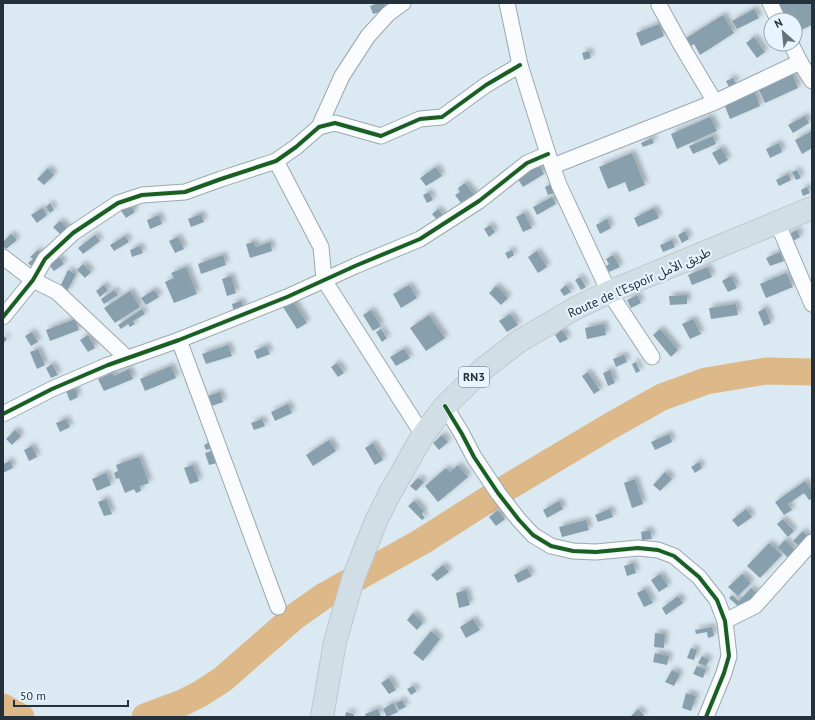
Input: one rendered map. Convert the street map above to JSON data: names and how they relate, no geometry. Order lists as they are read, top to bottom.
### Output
{
  "streets": {
    "highway": ["Route de l’Espoir طريق الأمل", "RN3"]
  },
  "scale_bar": "50 m",
  "north": "top left"
}
